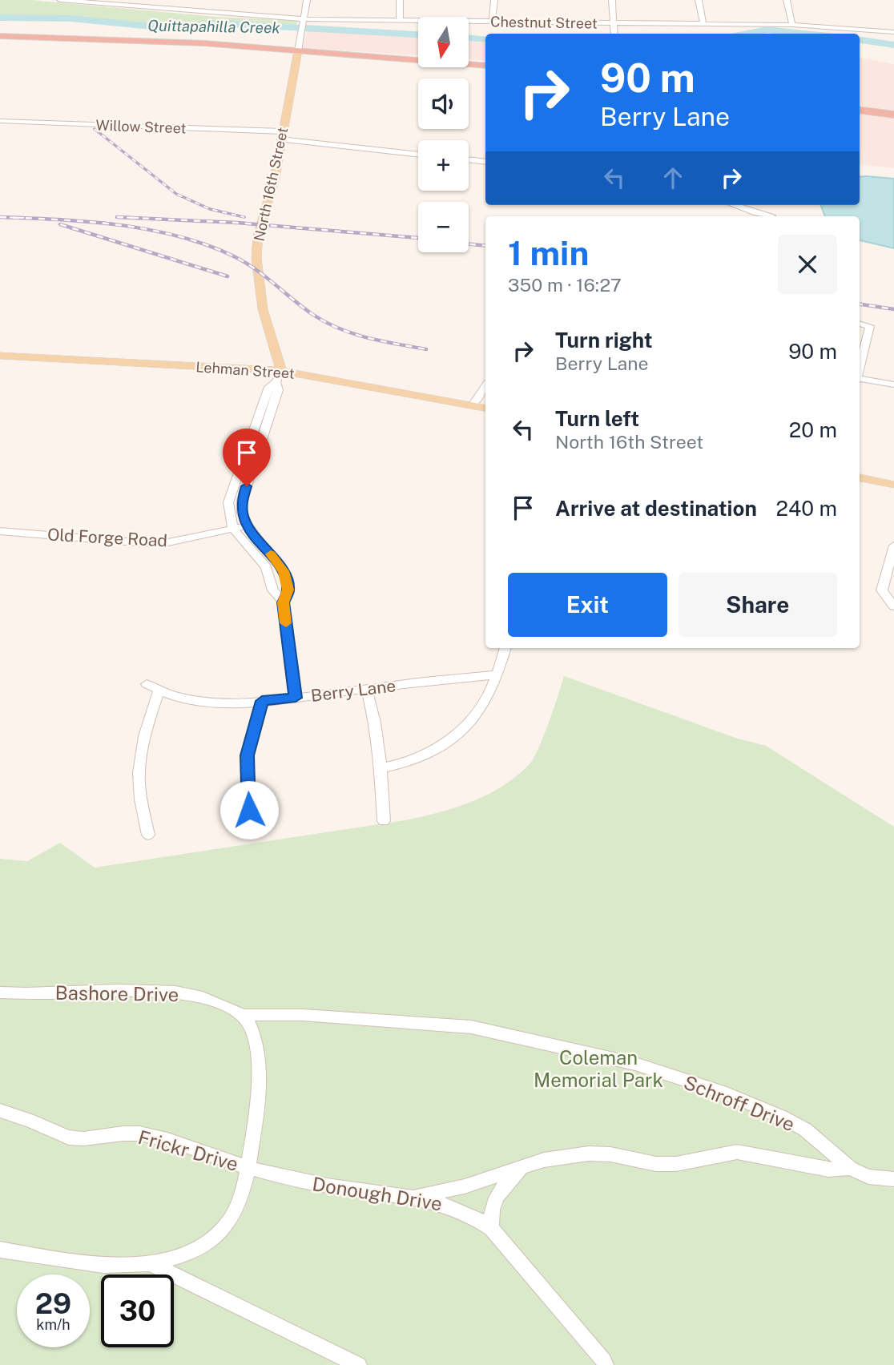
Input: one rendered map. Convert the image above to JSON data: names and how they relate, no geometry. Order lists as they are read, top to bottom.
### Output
{
  "streets": {
    "main road": ["North 16th Street", "Lehman Street"],
    "street": [
      "Chestnut Street",
      "Willow Street",
      "Old Forge Road",
      "Berry Lane",
      "Bashore Drive",
      "Schroff Drive",
      "Frickr Drive",
      "Donough Drive"
    ]
  },
  "crossings": [
    ["Willow Street", "North 16th Street"],
    ["North 16th Street", "Lehman Street"],
    ["Bashore Drive", "Schroff Drive"],
    ["Frickr Drive", "Donough Drive"]
  ],
  "water": ["Quittapahilla Creek"],
  "parks": ["Coleman Memorial Park"],
  "north": "bottom",
  "page": {
    "map_buttons": ["+", "−"],
    "turn": ["90 m", "Berry Lane"],
    "heading": ["1 min", "350 m · 16:27"],
    "list": [
      {
        "name": "Turn right",
        "note": "Berry Lane",
        "value": "90 m"
      },
      {
        "name": "Turn left",
        "note": "North 16th Street",
        "value": "20 m"
      },
      {
        "name": "Arrive at destination",
        "value": "240 m"
      }
    ],
    "buttons": ["Exit", "Share"],
    "speed": "29 km/h",
    "limit": "30"
  }
}
